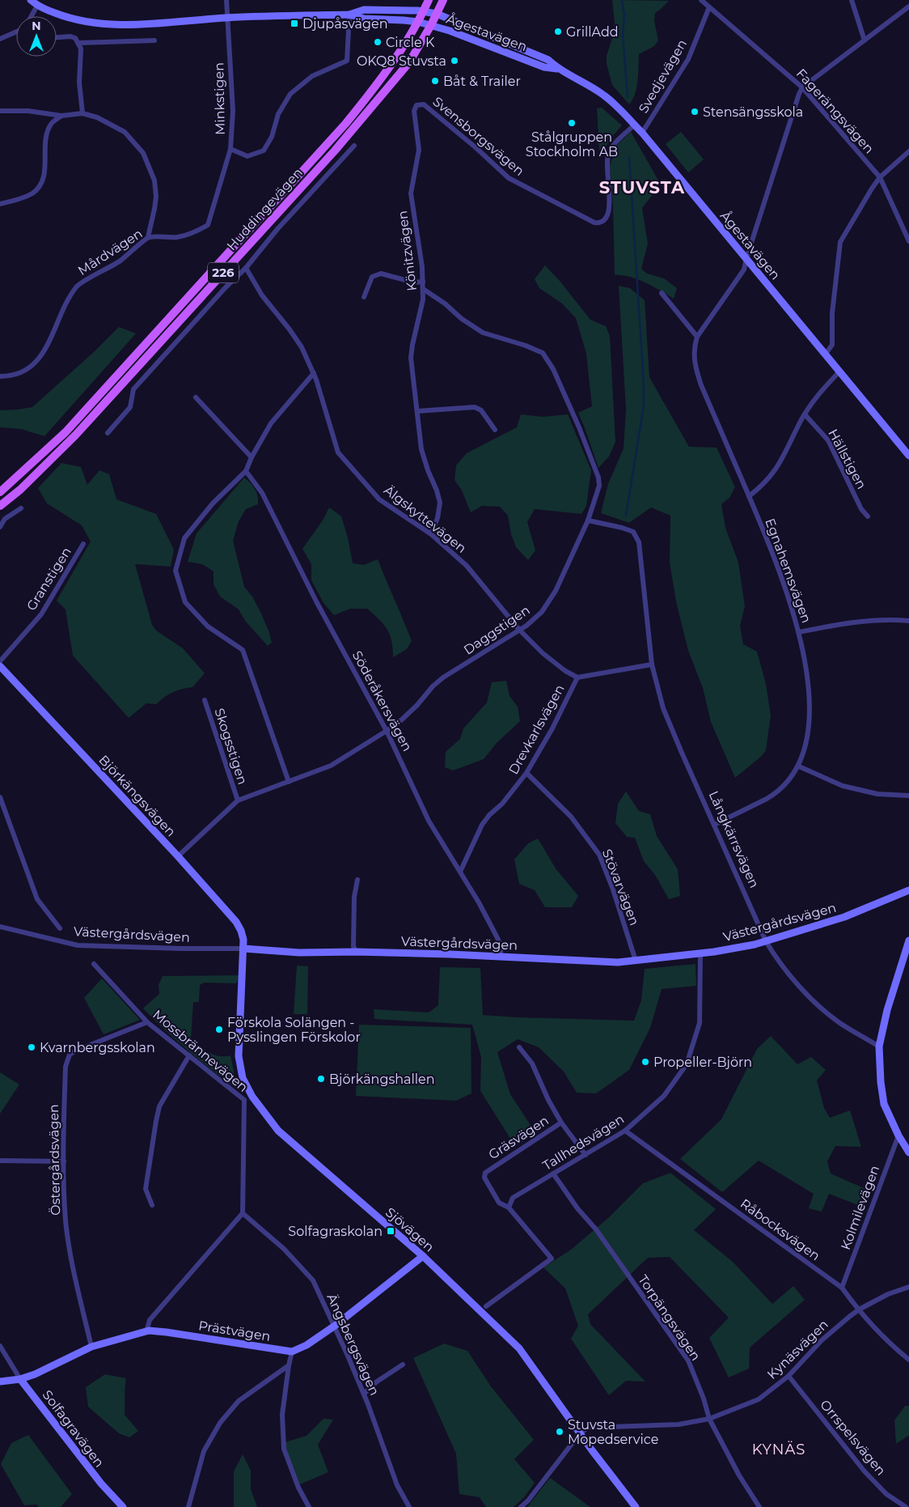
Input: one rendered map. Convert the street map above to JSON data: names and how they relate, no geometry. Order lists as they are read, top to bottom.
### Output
{
  "streets": {
    "main road": ["Huddingevägen", "226"],
    "street": [
      "Ågestavägen",
      "Svedjevägen",
      "Minkstigen",
      "Fagerängsvägen",
      "Svensborgsvägen",
      "Könitzvägen",
      "Mårdvägen",
      "Hällstigen",
      "Älgskyttevägen",
      "Egnahemsvägen",
      "Granstigen",
      "Daggstigen",
      "Söderåkersvägen",
      "Drevkarlsvägen",
      "Skogsstigen",
      "Björkängsvägen",
      "Långkärrsvägen",
      "Stövarvägen",
      "Västergårdsvägen",
      "Mossbrännevägen",
      "Gräsvägen",
      "Tallhedsvägen",
      "Östergårdsvägen",
      "Kolmilevägen",
      "Sjövägen",
      "Råbocksvägen",
      "Torpängsvägen",
      "Prästvägen",
      "Ängsbergsvägen",
      "Kynäsvägen",
      "Solfagravägen",
      "Orrspelsvägen"
    ]
  },
  "crossings": [
    ["Ågestavägen", "Svedjevägen"],
    ["Ågestavägen", "Svensborgsvägen"],
    ["Ågestavägen", "Huddingevägen"],
    ["Ågestavägen", "Egnahemsvägen"],
    ["Svedjevägen", "Fagerängsvägen"],
    ["Minkstigen", "Mårdvägen"],
    ["Fagerängsvägen", "Egnahemsvägen"],
    ["Svensborgsvägen", "Könitzvägen"],
    ["Huddingevägen", "Älgskyttevägen"],
    ["Könitzvägen", "Älgskyttevägen"],
    ["Könitzvägen", "Daggstigen"],
    ["Älgskyttevägen", "Daggstigen"],
    ["Älgskyttevägen", "Drevkarlsvägen"],
    ["Egnahemsvägen", "Långkärrsvägen"],
    ["Daggstigen", "Söderåkersvägen"],
    ["Daggstigen", "Skogsstigen"],
    ["Daggstigen", "Björkängsvägen"],
    ["Daggstigen", "Långkärrsvägen"],
    ["Söderåkersvägen", "Drevkarlsvägen"],
    ["Söderåkersvägen", "Västergårdsvägen"],
    ["Drevkarlsvägen", "Stövarvägen"],
    ["Björkängsvägen", "Västergårdsvägen"],
    ["Björkängsvägen", "Sjövägen"],
    ["Långkärrsvägen", "Västergårdsvägen"],
    ["Stövarvägen", "Västergårdsvägen"],
    ["Västergårdsvägen", "Tallhedsvägen"],
    ["Västergårdsvägen", "Sjövägen"],
    ["Mossbrännevägen", "Östergårdsvägen"],
    ["Mossbrännevägen", "Ängsbergsvägen"],
    ["Gräsvägen", "Tallhedsvägen"],
    ["Tallhedsvägen", "Råbocksvägen"],
    ["Tallhedsvägen", "Torpängsvägen"],
    ["Östergårdsvägen", "Prästvägen"],
    ["Kolmilevägen", "Råbocksvägen"],
    ["Sjövägen", "Kynäsvägen"],
    ["Råbocksvägen", "Kynäsvägen"],
    ["Torpängsvägen", "Kynäsvägen"],
    ["Prästvägen", "Solfagravägen"],
    ["Kynäsvägen", "Orrspelsvägen"]
  ],
  "districts": ["STUVSTA", "KYNÄS"],
  "places": {
    "transit": ["Djupåsvägen", "Solfagraskolan"],
    "other": [
      "GrillAdd",
      "Circle K",
      "OKQ8 Stuvsta",
      "Båt & Trailer",
      "Stensängsskola",
      "Stålgruppen Stockholm AB",
      "Förskola Solängen - Pysslingen Förskolor",
      "Kvarnbergsskolan",
      "Propeller-Björn",
      "Björkängshallen",
      "Stuvsta Mopedservice"
    ]
  },
  "north": "top"
}
